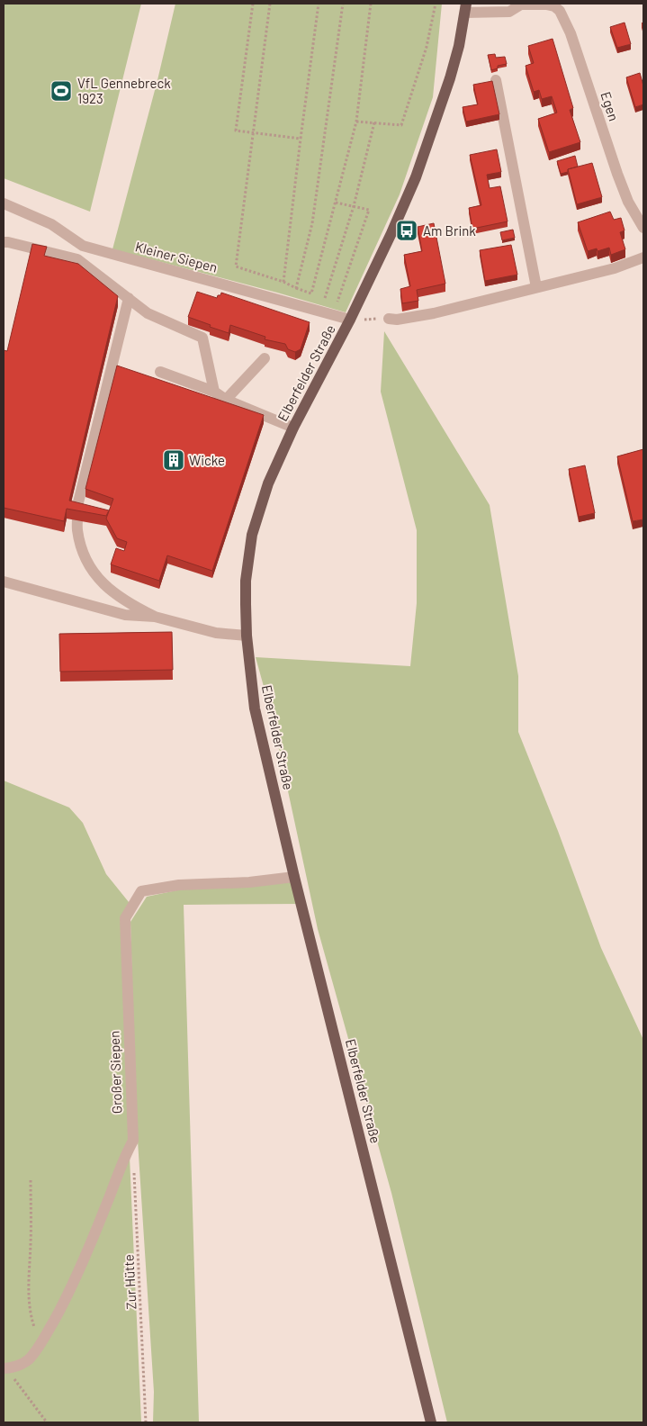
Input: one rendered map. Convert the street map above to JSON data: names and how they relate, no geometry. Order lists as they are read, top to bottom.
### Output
{
  "streets": {
    "main road": ["Elberfelder Straße"],
    "street": ["Egen", "Kleiner Siepen", "Großer Siepen"],
    "path": ["Zur Hütte"]
  },
  "crossings": [
    ["Egen", "Elberfelder Straße"],
    ["Kleiner Siepen", "Elberfelder Straße"],
    ["Elberfelder Straße", "Großer Siepen"]
  ],
  "places": {
    "sports": ["VfL Gennebreck 1923"],
    "bus stop": ["Am Brink"],
    "building": ["Wicke"]
  }
}
